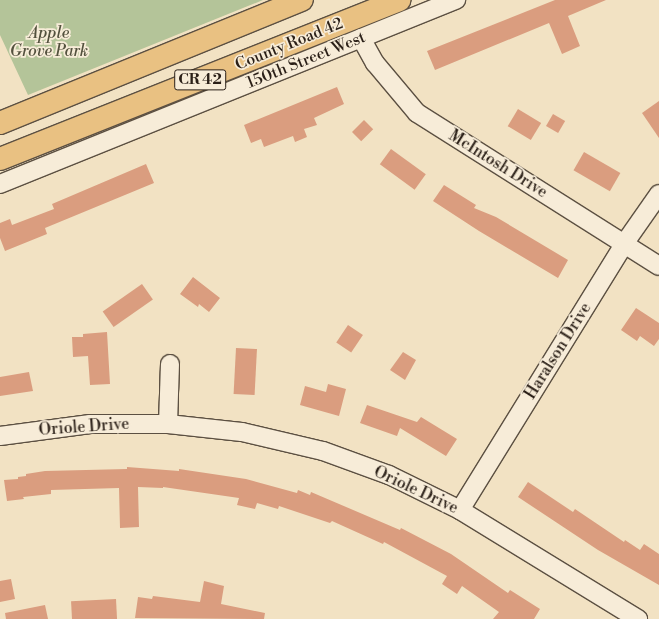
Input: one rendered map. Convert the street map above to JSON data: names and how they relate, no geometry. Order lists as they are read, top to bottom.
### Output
{
  "streets": {
    "highway": ["County Road 42", "CR 42"],
    "street": [
      "150th Street West",
      "McIntosh Drive",
      "Haralson Drive",
      "Oriole Drive"
    ]
  },
  "crossings": [
    ["150th Street West", "McIntosh Drive"],
    ["McIntosh Drive", "Haralson Drive"],
    ["Haralson Drive", "Oriole Drive"]
  ],
  "parks": ["Apple Grove Park"]
}
